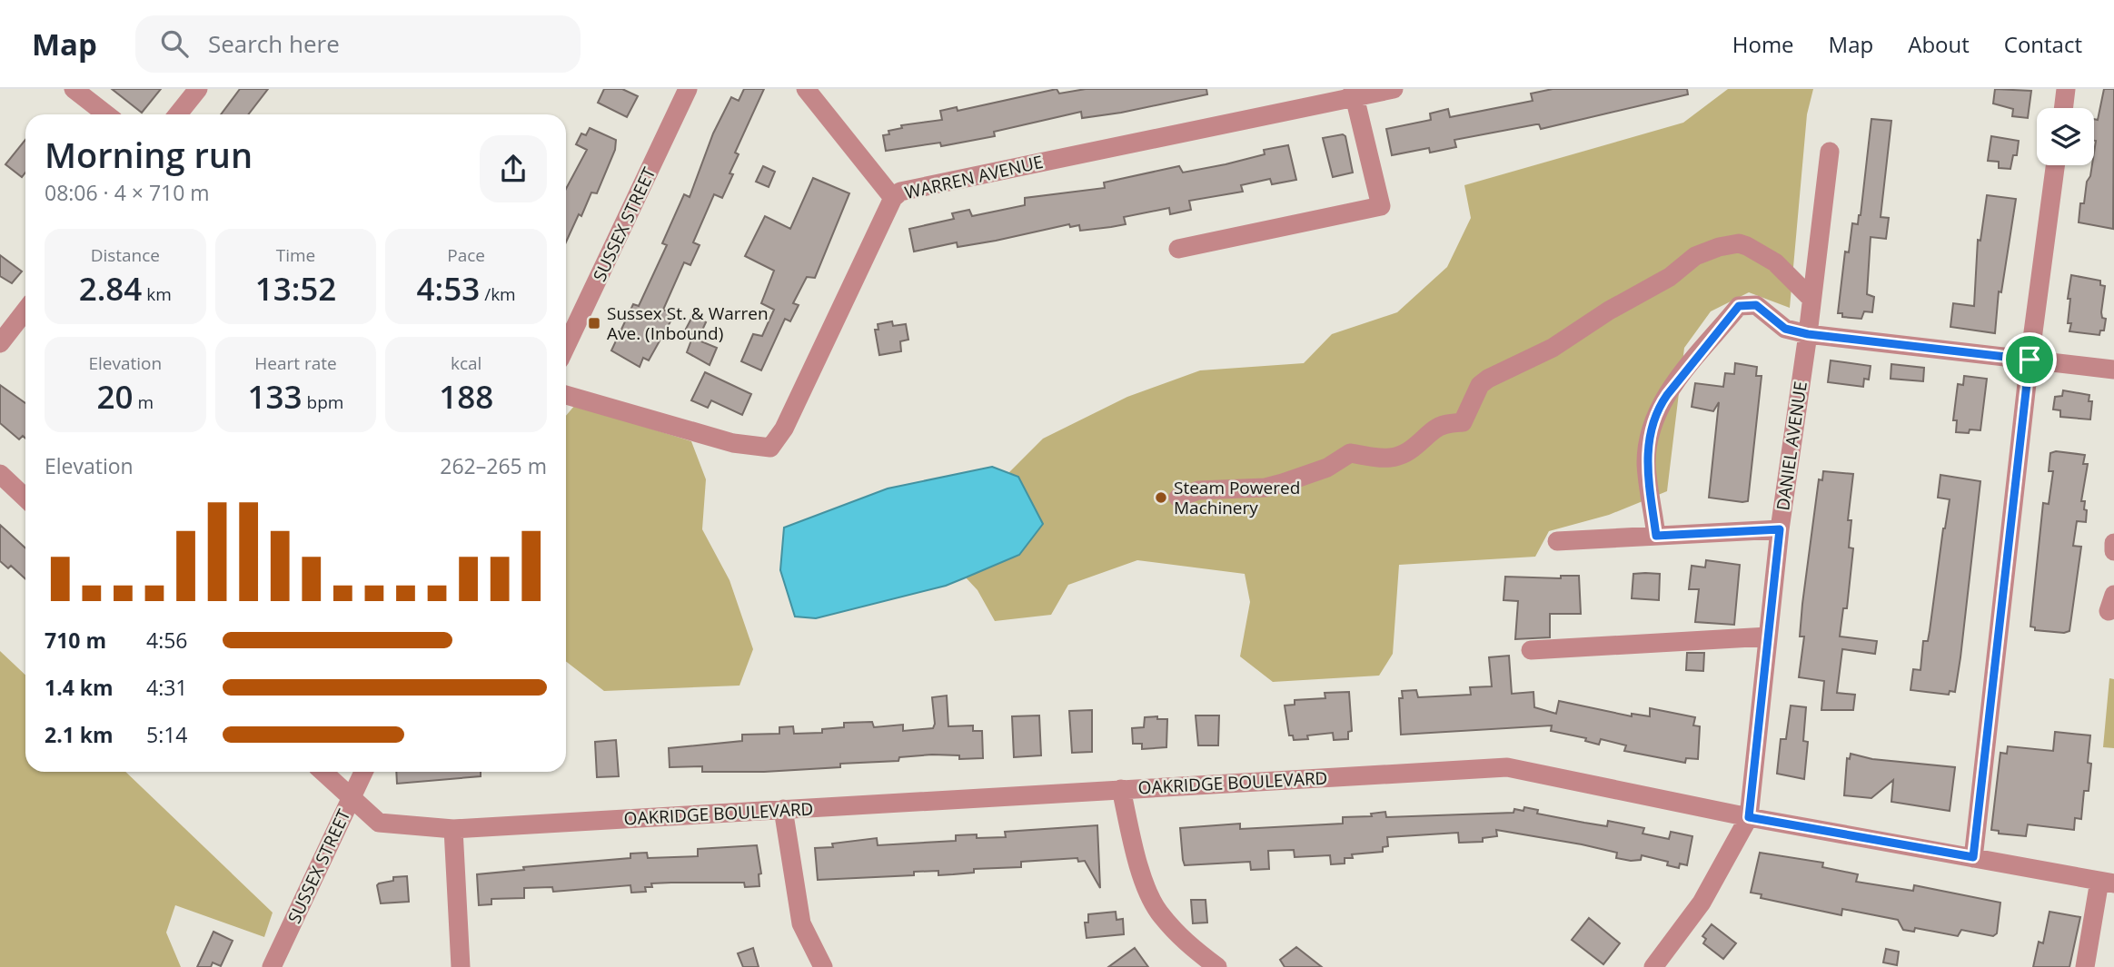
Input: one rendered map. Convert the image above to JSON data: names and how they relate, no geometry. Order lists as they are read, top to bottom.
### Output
{
  "streets": {
    "street": [
      "WARREN AVENUE",
      "SUSSEX STREET",
      "DANIEL AVENUE",
      "OAKRIDGE BOULEVARD"
    ]
  },
  "crossings": [
    ["SUSSEX STREET", "OAKRIDGE BOULEVARD"],
    ["DANIEL AVENUE", "OAKRIDGE BOULEVARD"]
  ],
  "places": {
    "transit": ["Sussex St. & Warren Ave. (Inbound)"],
    "other": ["Steam Powered Machinery"]
  },
  "page": {
    "header": "Map",
    "search": "Search here",
    "nav": [
      "Home",
      "Map",
      "About",
      "Contact"
    ],
    "heading": ["Morning run", "08:06 · 4 × 710 m"],
    "stats": [
      ["Distance", "2.84 km"],
      ["Time", "13:52"],
      ["Pace", "4:53 /km"],
      ["Elevation", "20 m"],
      ["Heart rate", "133 bpm"],
      ["kcal", "188"]
    ],
    "chart": ["Elevation", "262–265 m"],
    "list": [
      {
        "name": "710 m",
        "note": "4:56"
      },
      {
        "name": "1.4 km",
        "note": "4:31"
      },
      {
        "name": "2.1 km",
        "note": "5:14"
      }
    ]
  }
}
